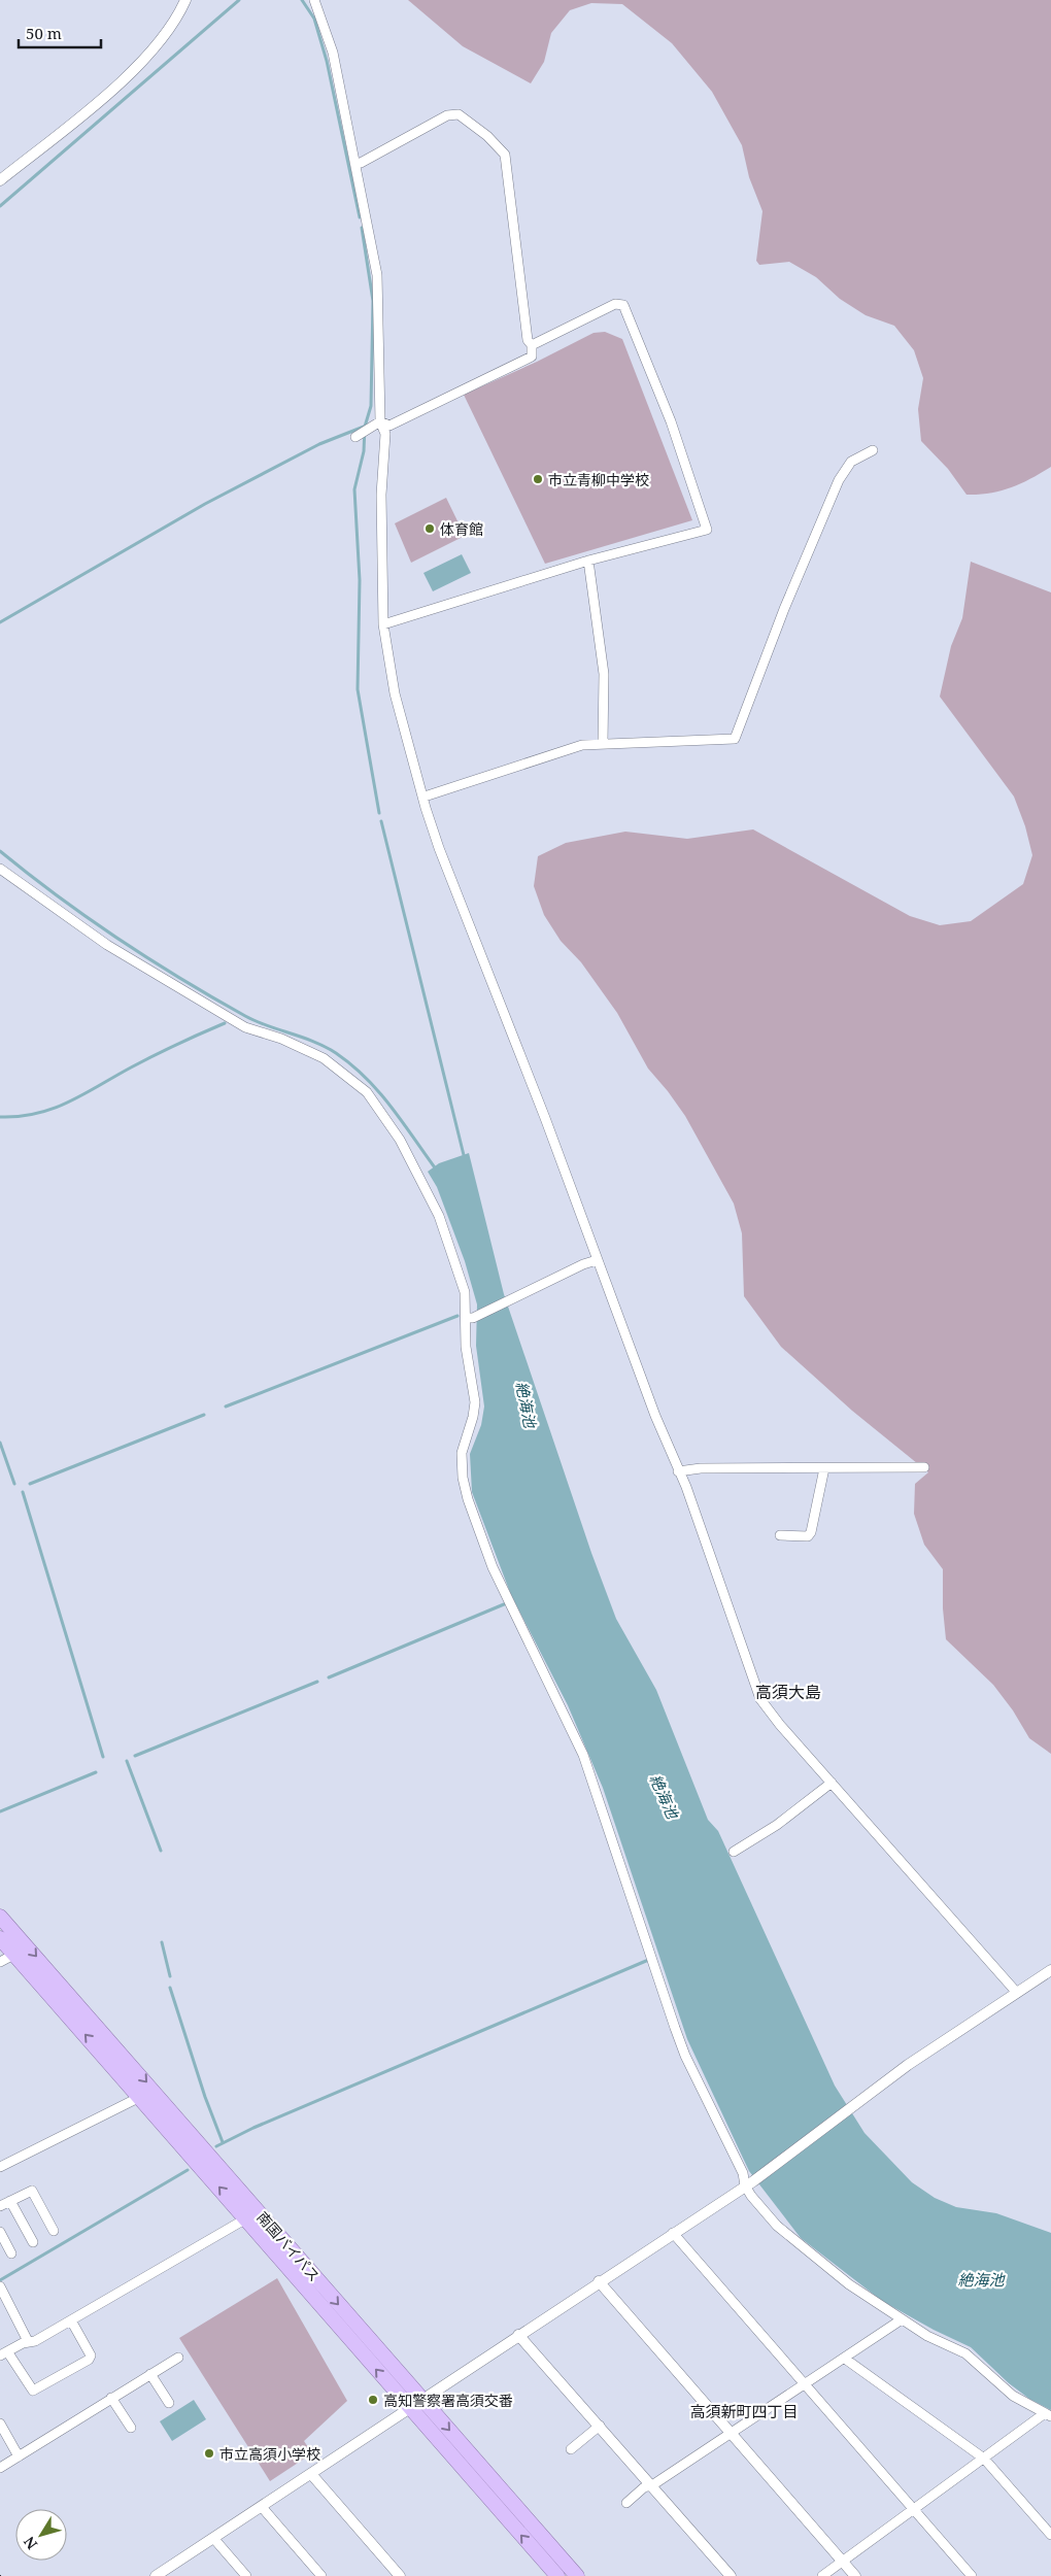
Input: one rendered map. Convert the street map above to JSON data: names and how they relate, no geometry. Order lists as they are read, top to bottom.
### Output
{
  "streets": {
    "highway": ["南国バイパス"]
  },
  "districts": ["高須大島", "高須新町四丁目"],
  "water": ["絶海池"],
  "places": [
    "市立青柳中学校",
    "体育館",
    "高知警察署高須交番",
    "市立高須小学校"
  ],
  "scale_bar": "50 m",
  "north": "bottom left"
}
